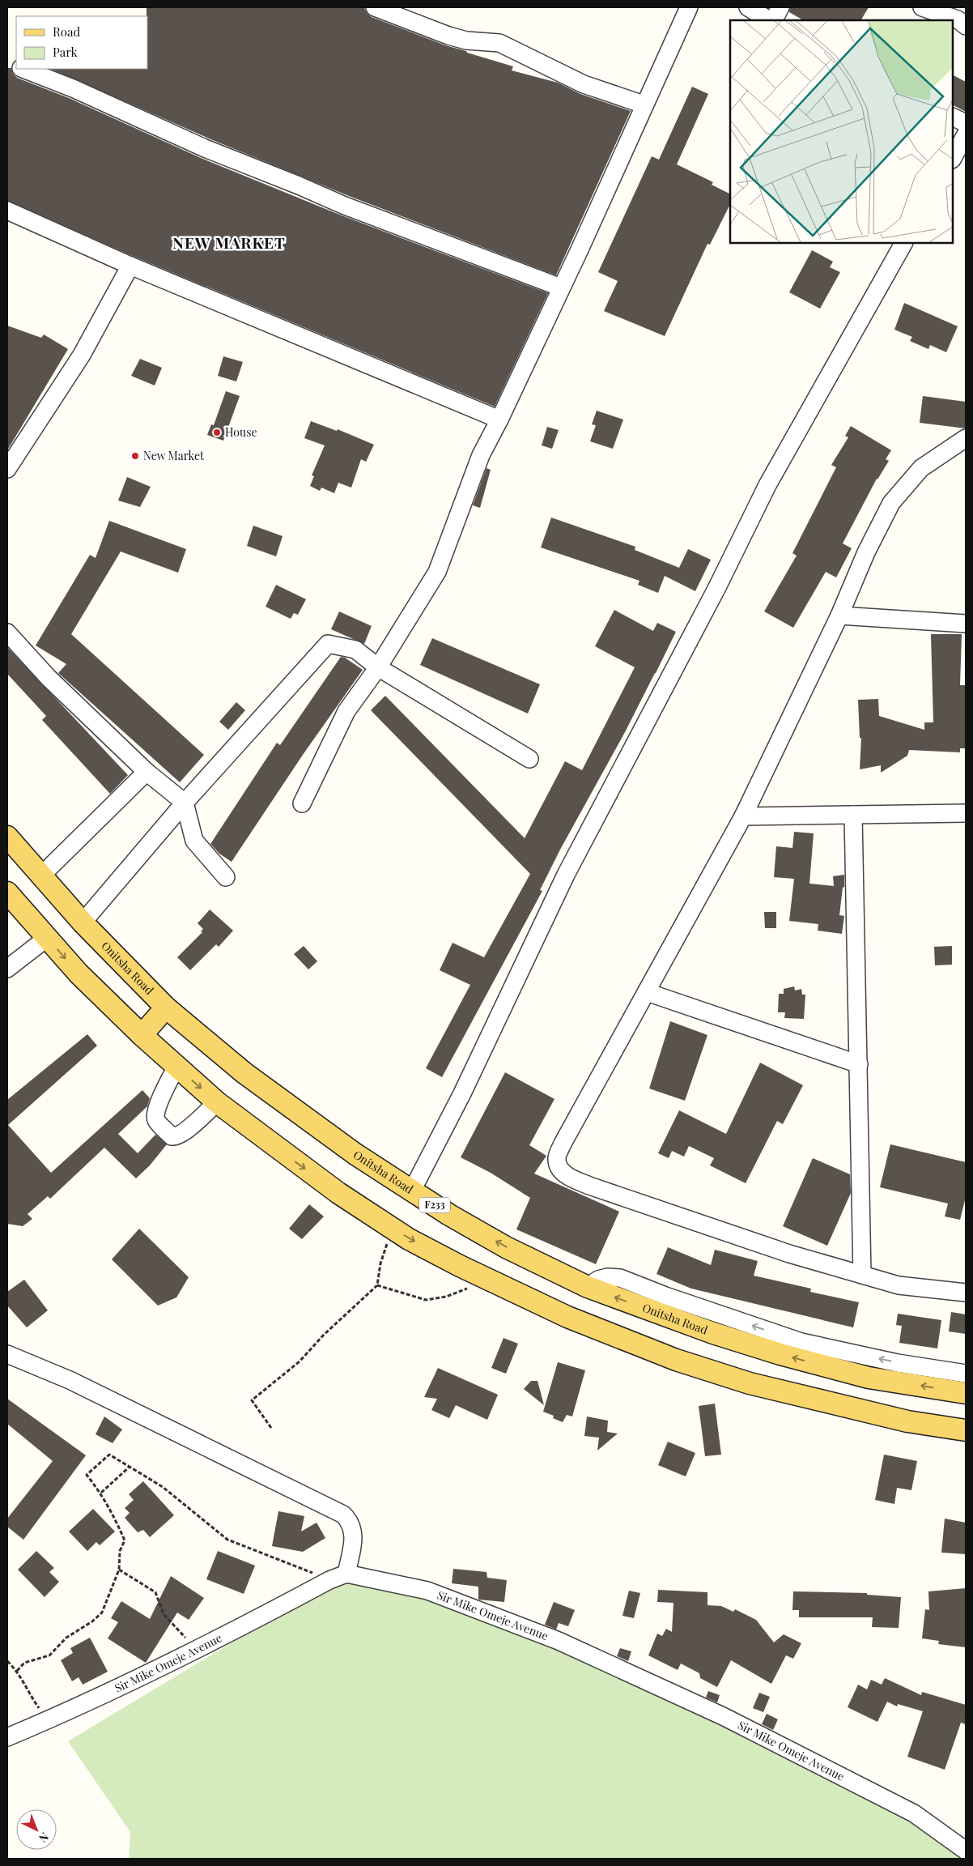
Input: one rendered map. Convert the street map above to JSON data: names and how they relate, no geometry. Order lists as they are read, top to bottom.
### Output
{
  "streets": {
    "main road": ["Onitsha Road", "F233"],
    "street": ["Sir Mike Omeje Avenue"]
  },
  "districts": ["NEW MARKET"],
  "places": ["House", "New Market"],
  "legend": ["Road", "Park"],
  "north": "bottom right"
}
